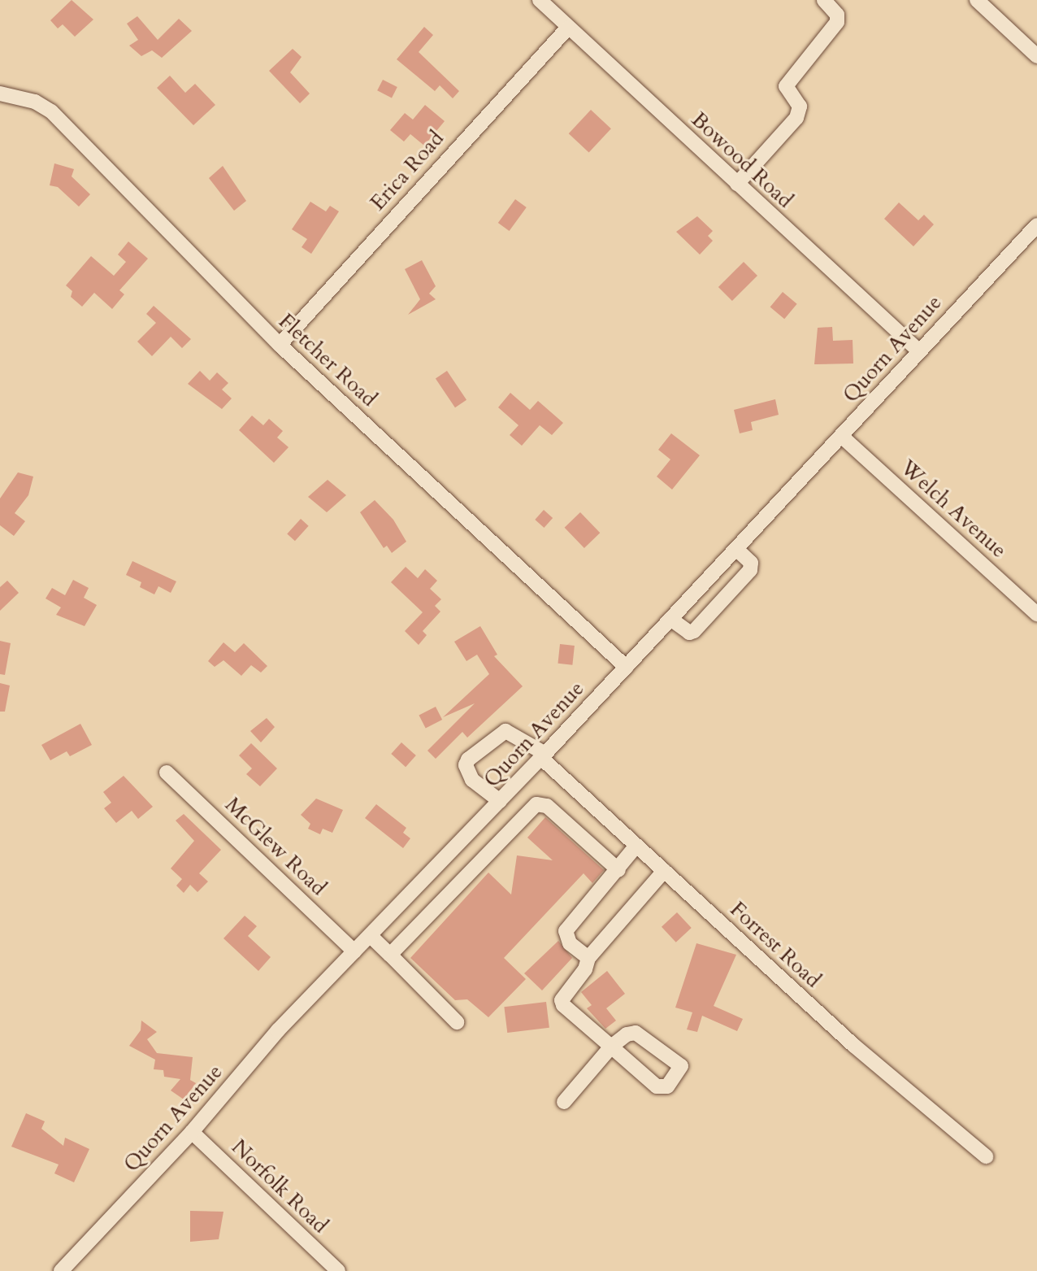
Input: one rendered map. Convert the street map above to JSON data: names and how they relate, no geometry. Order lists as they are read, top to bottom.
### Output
{
  "streets": {
    "street": [
      "Bowood Road",
      "Erica Road",
      "Quorn Avenue",
      "Fletcher Road",
      "Welch Avenue",
      "McGlew Road",
      "Forrest Road",
      "Norfolk Road"
    ]
  },
  "crossings": [
    ["Bowood Road", "Erica Road"],
    ["Bowood Road", "Quorn Avenue"],
    ["Erica Road", "Fletcher Road"],
    ["Quorn Avenue", "Fletcher Road"],
    ["Quorn Avenue", "Welch Avenue"],
    ["Quorn Avenue", "McGlew Road"],
    ["Quorn Avenue", "Forrest Road"],
    ["Quorn Avenue", "Norfolk Road"]
  ]
}
